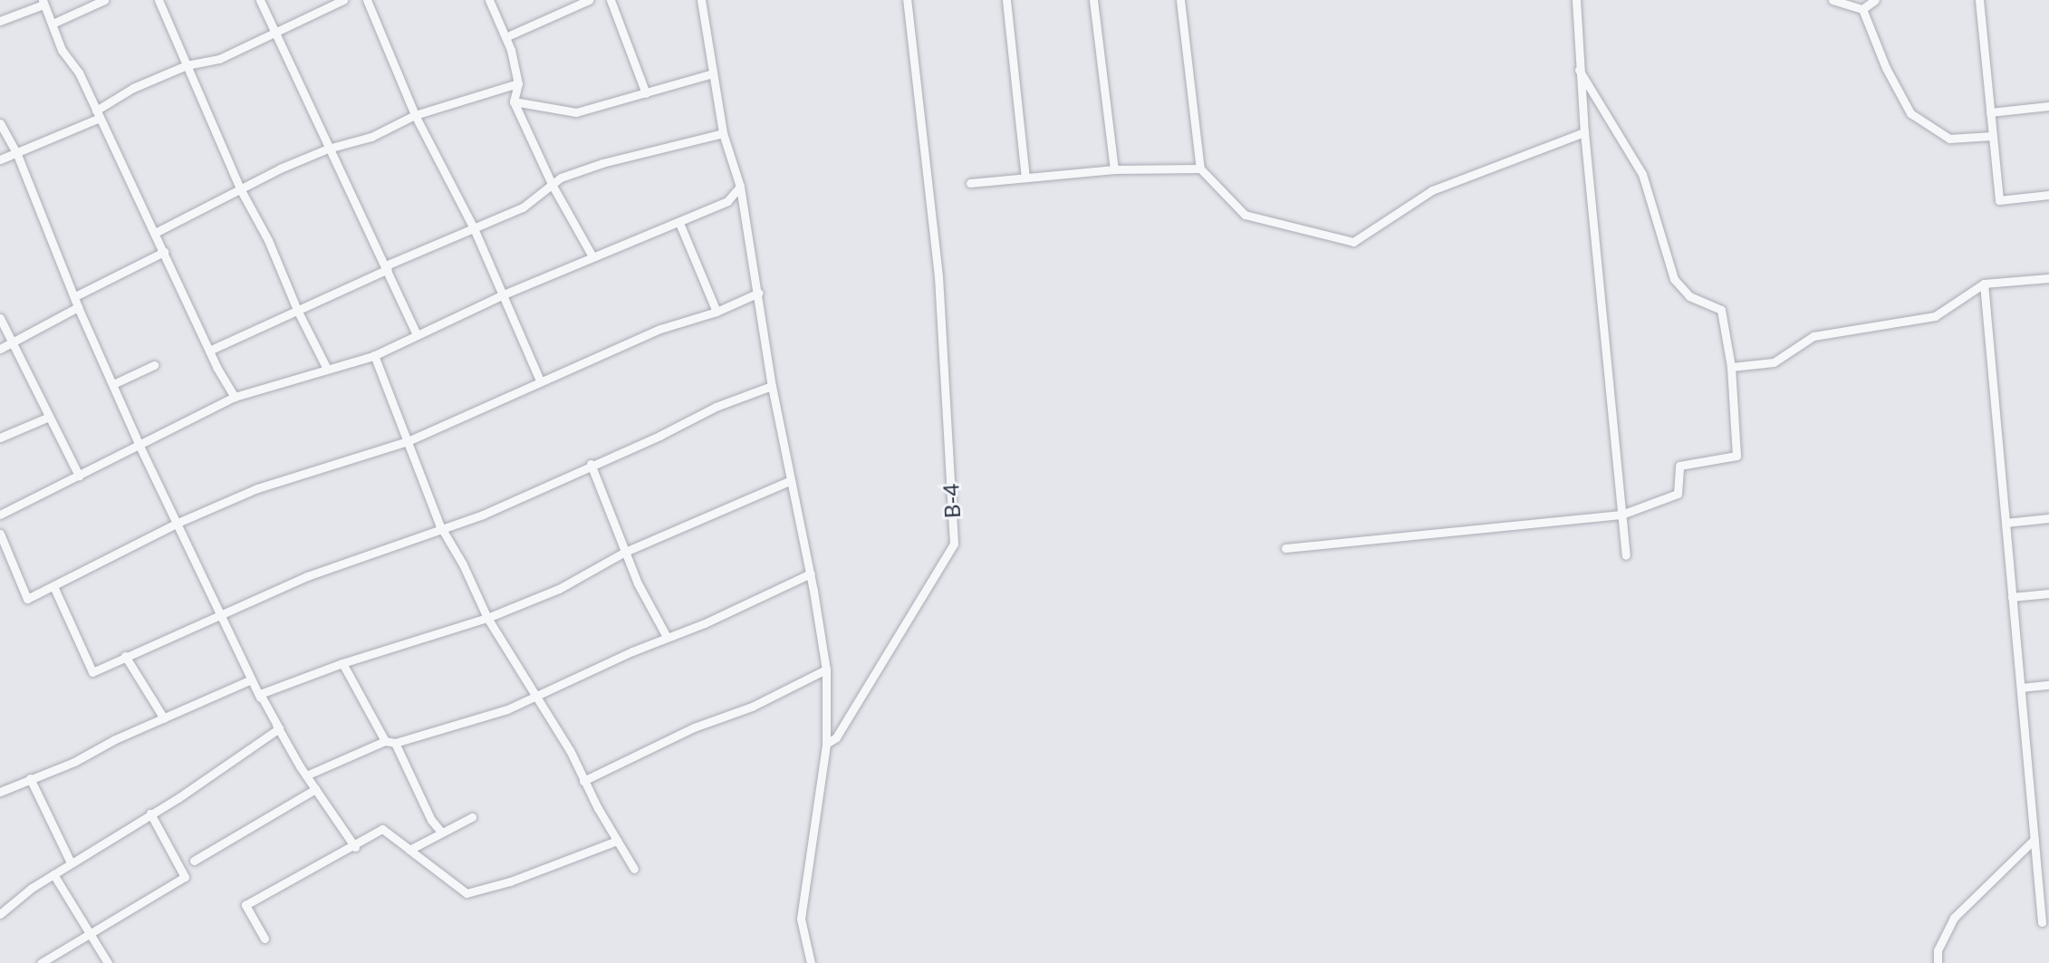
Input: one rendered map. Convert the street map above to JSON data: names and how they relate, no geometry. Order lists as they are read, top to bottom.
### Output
{
  "streets": {
    "street": ["B-4"]
  }
}
